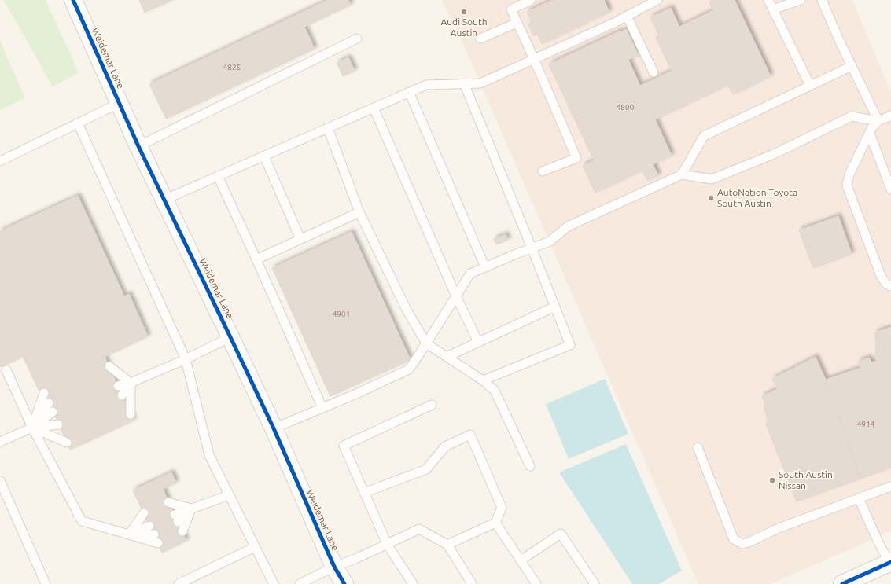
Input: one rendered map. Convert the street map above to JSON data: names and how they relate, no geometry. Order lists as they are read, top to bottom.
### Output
{
  "streets": {
    "street": ["Weidemar Lane"]
  },
  "places": ["Audi South Austin", "AutoNation Toyota South Austin", "South Austin Nissan"],
  "house_numbers": [
    "4825",
    "4800",
    "4901",
    "4914"
  ]
}
